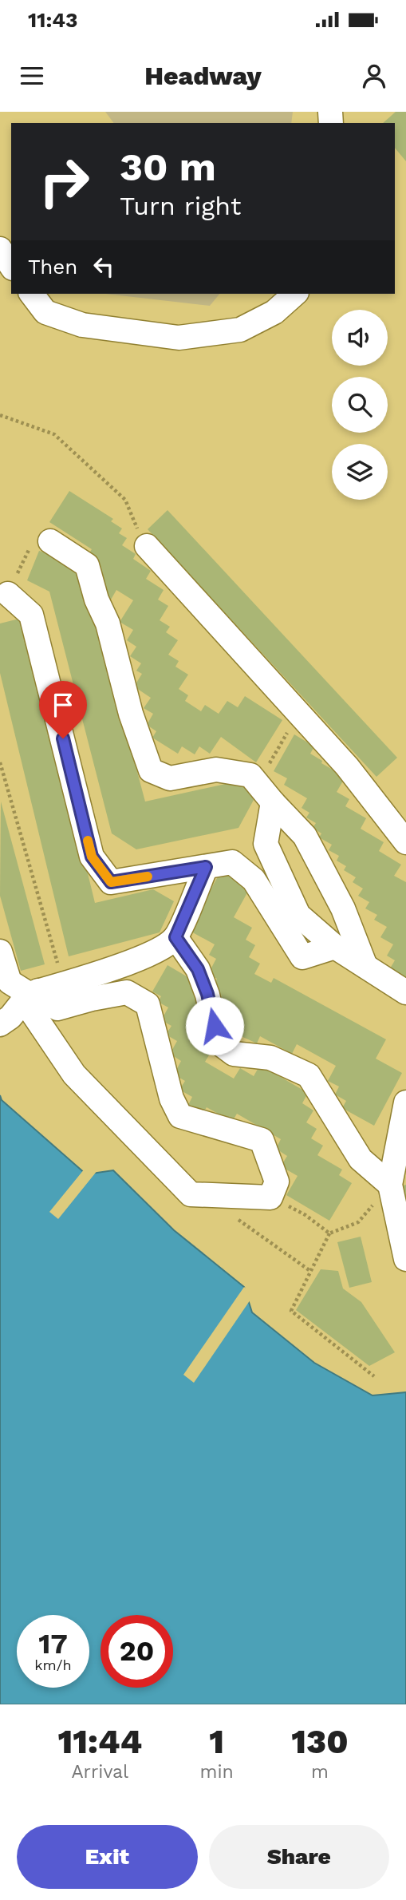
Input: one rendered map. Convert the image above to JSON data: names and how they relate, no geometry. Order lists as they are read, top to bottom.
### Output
{
  "page": {
    "status": "11:43",
    "header": "Headway",
    "turn": ["30 m", "Turn right"],
    "then": "Then",
    "speed": "17 km/h",
    "limit": "20",
    "eta": [
      "11:44",
      "Arrival",
      "1",
      "min",
      "130",
      "m"
    ],
    "buttons": ["Exit", "Share"]
  }
}
